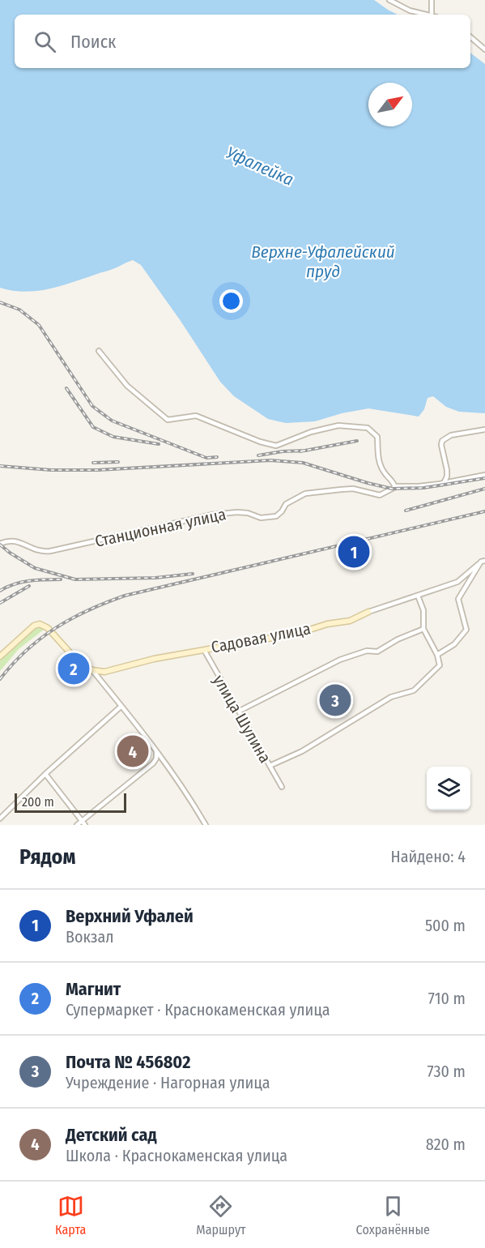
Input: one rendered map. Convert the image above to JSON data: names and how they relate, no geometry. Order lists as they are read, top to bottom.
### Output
{
  "streets": {
    "street": ["Станционная улица", "Садовая улица", "улица Шулина"]
  },
  "crossings": [
    ["Садовая улица", "улица Шулина"]
  ],
  "water": ["Уфалейка", "Верхне-Уфалейский пруд"],
  "scale_bar": "200 m",
  "north": "top right",
  "page": {
    "search": "Поиск",
    "pins": [
      "1",
      "2",
      "3",
      "4"
    ],
    "scale": "200 m",
    "heading": ["Рядом", "Найдено: 4"],
    "list": [
      {
        "mark": "1",
        "name": "Верхний Уфалей",
        "note": "Вокзал",
        "value": "500 m"
      },
      {
        "mark": "2",
        "name": "Магнит",
        "note": "Супермаркет · Краснокаменская улица",
        "value": "710 m"
      },
      {
        "mark": "3",
        "name": "Почта № 456802",
        "note": "Учреждение · Нагорная улица",
        "value": "730 m"
      },
      {
        "mark": "4",
        "name": "Детский сад",
        "note": "Школа · Краснокаменская улица",
        "value": "820 m"
      }
    ],
    "nav": ["Карта", "Маршрут", "Сохранённые"]
  }
}
